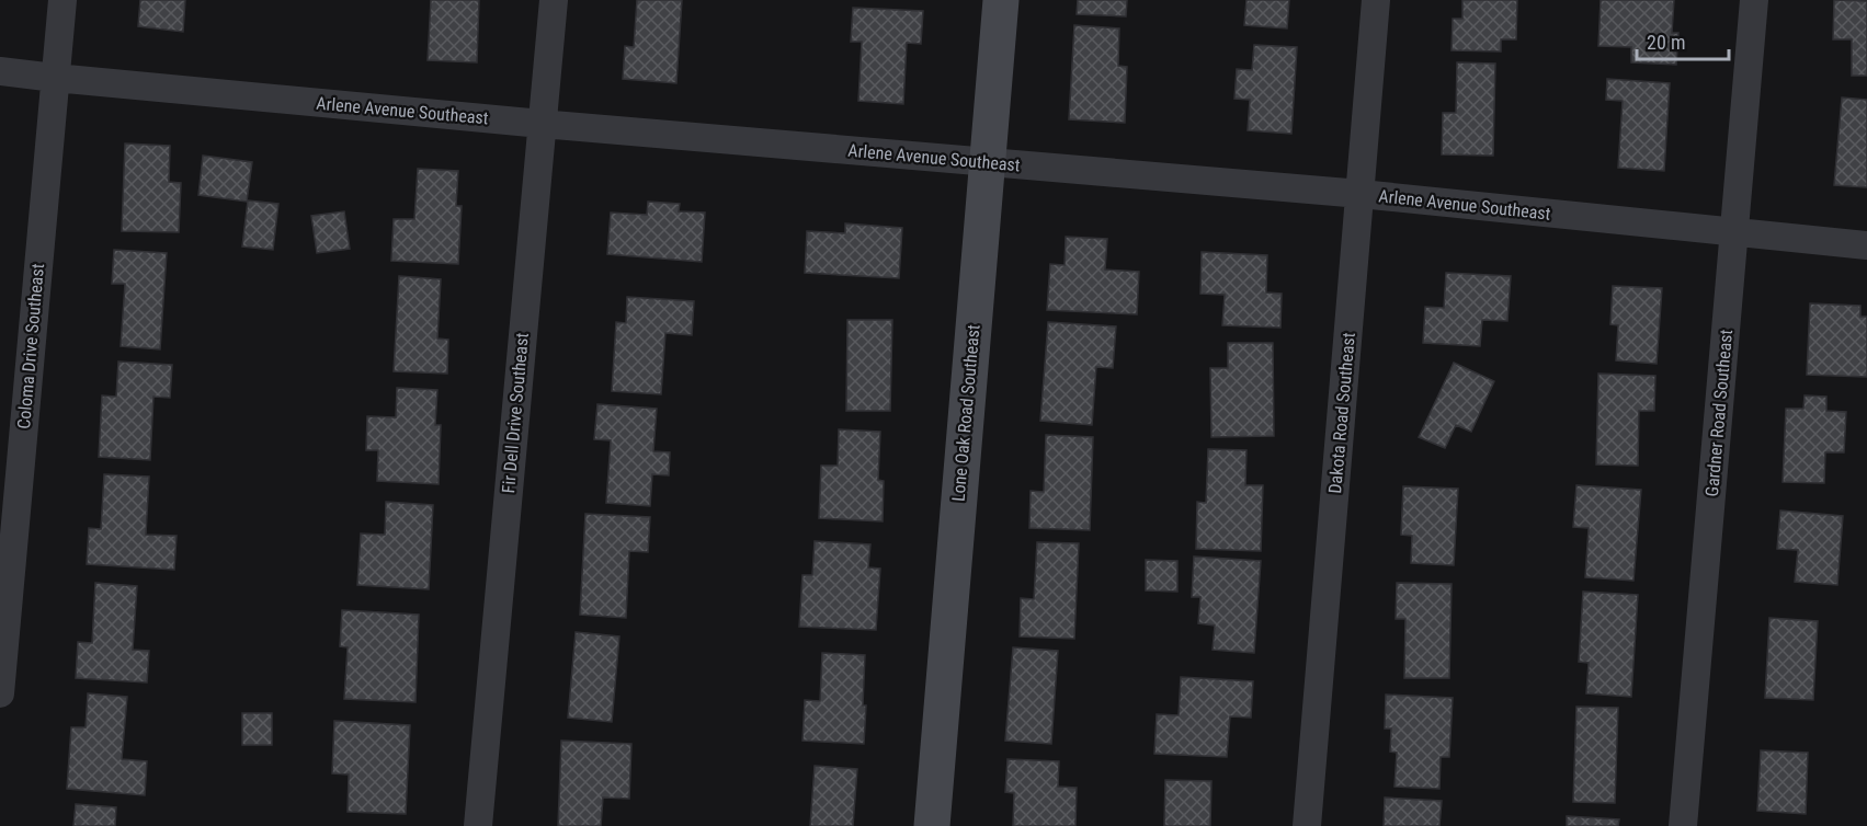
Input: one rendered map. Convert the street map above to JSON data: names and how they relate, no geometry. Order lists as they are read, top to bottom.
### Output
{
  "streets": {
    "street": [
      "Arlene Avenue Southeast",
      "Coloma Drive Southeast",
      "Fir Dell Drive Southeast",
      "Lone Oak Road Southeast",
      "Dakota Road Southeast",
      "Gardner Road Southeast"
    ]
  },
  "crossings": [
    ["Arlene Avenue Southeast", "Coloma Drive Southeast"],
    ["Arlene Avenue Southeast", "Fir Dell Drive Southeast"],
    ["Arlene Avenue Southeast", "Lone Oak Road Southeast"],
    ["Arlene Avenue Southeast", "Dakota Road Southeast"],
    ["Arlene Avenue Southeast", "Gardner Road Southeast"]
  ],
  "scale_bar": "20 m"
}
